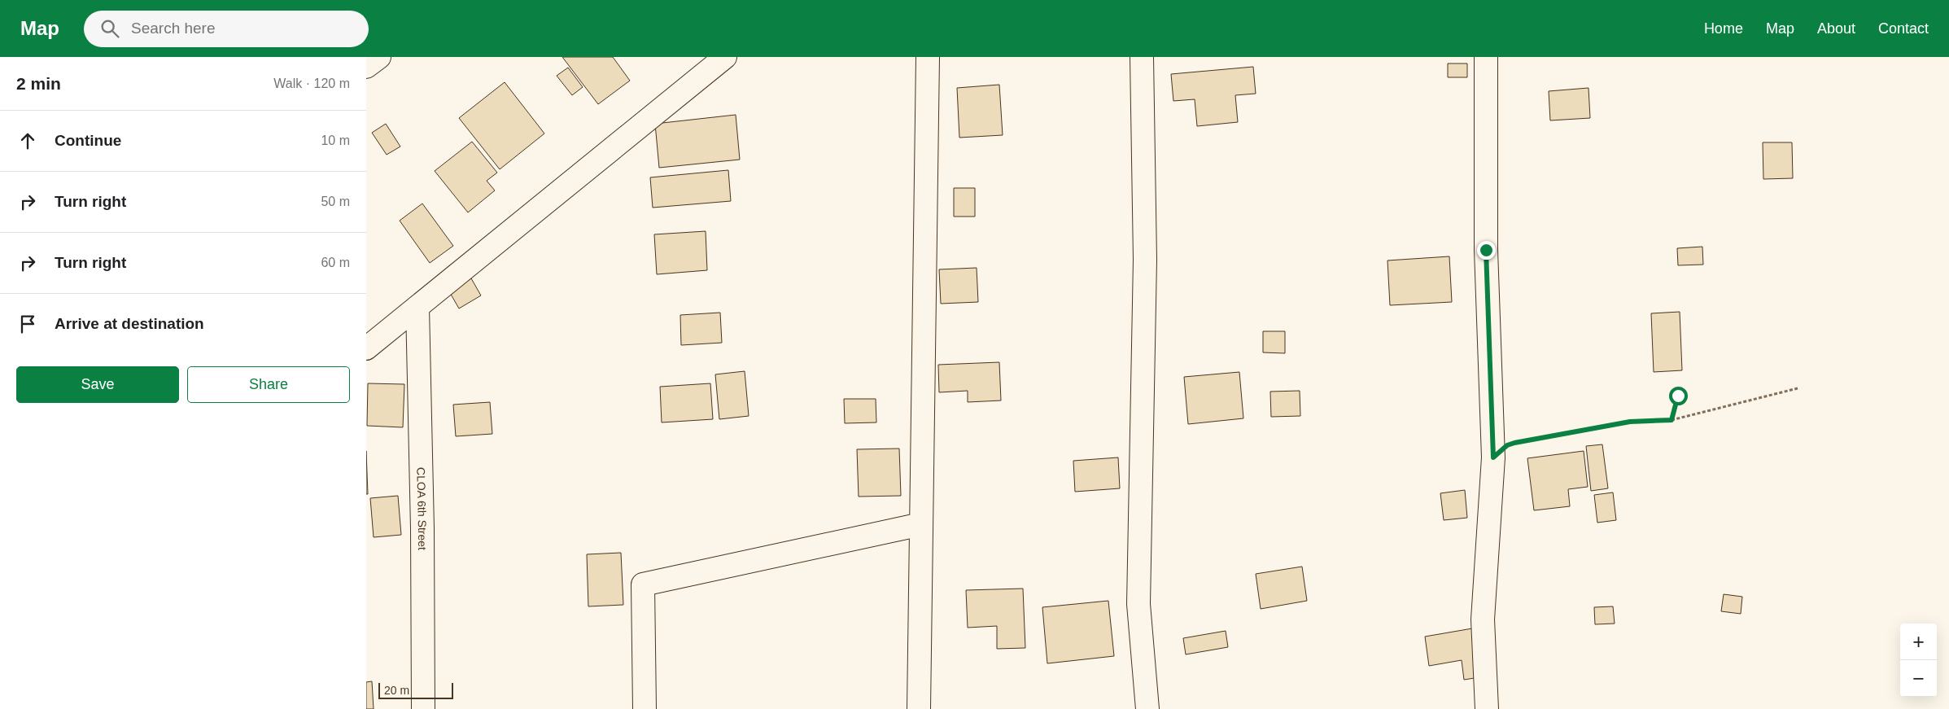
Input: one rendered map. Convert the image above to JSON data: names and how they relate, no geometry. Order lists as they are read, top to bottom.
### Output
{
  "streets": {
    "street": ["CLOA 6th Street"]
  },
  "scale_bar": "20 m",
  "page": {
    "header": "Map",
    "search": "Search here",
    "nav": [
      "Home",
      "Map",
      "About",
      "Contact"
    ],
    "heading": ["2 min", "Walk · 120 m"],
    "list": [
      ["Continue", "10 m"],
      ["Turn right", "50 m"],
      ["Turn right", "60 m"],
      "Arrive at destination"
    ],
    "buttons": ["Save", "Share"],
    "map_buttons": ["+", "−"],
    "scale": "20 m"
  }
}
